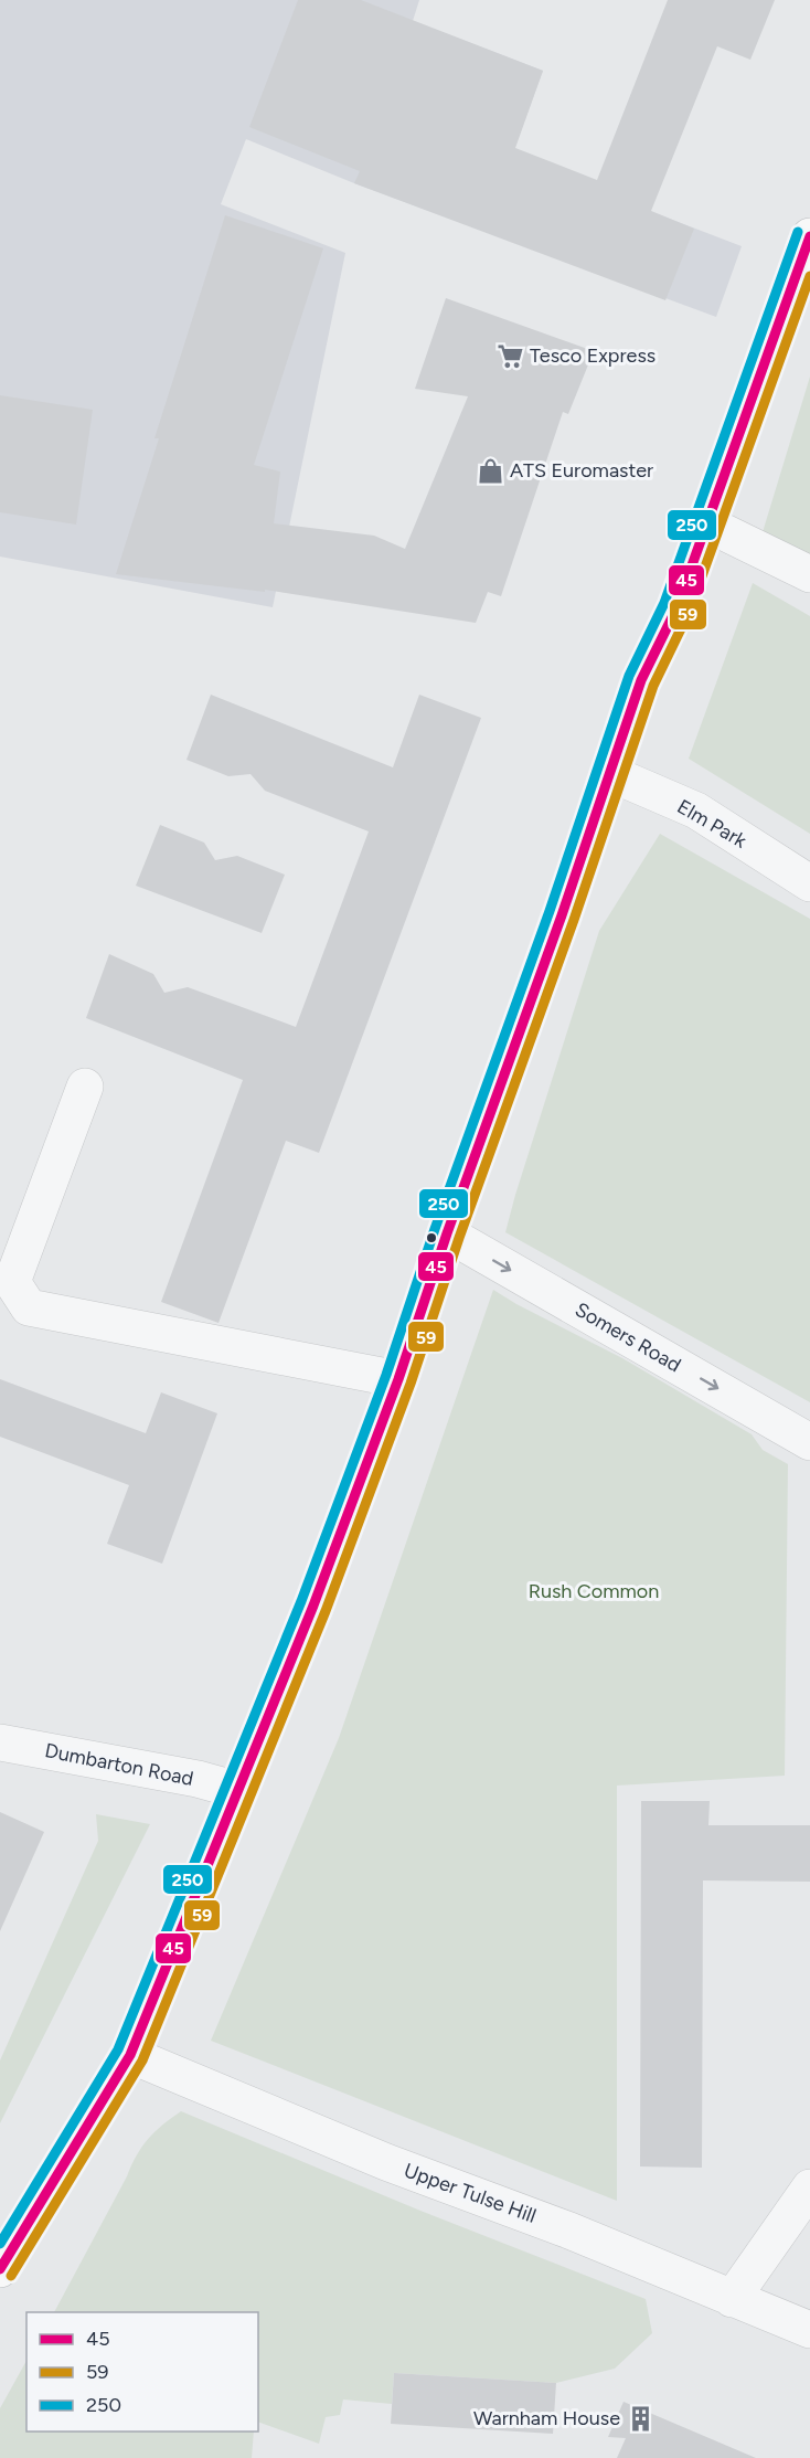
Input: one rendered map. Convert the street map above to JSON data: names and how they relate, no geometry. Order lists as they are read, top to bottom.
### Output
{
  "streets": {
    "street": [
      "Elm Park",
      "Somers Road",
      "Dumbarton Road",
      "Upper Tulse Hill"
    ]
  },
  "one_way": ["Somers Road"],
  "parks": ["Rush Common"],
  "places": {
    "supermarket": ["Tesco Express"],
    "shop": ["ATS Euromaster"],
    "building": ["Warnham House"]
  },
  "lines": ["transit line 250", "transit line 45", "transit line 59"],
  "legend": ["45", "59", "250"]
}
